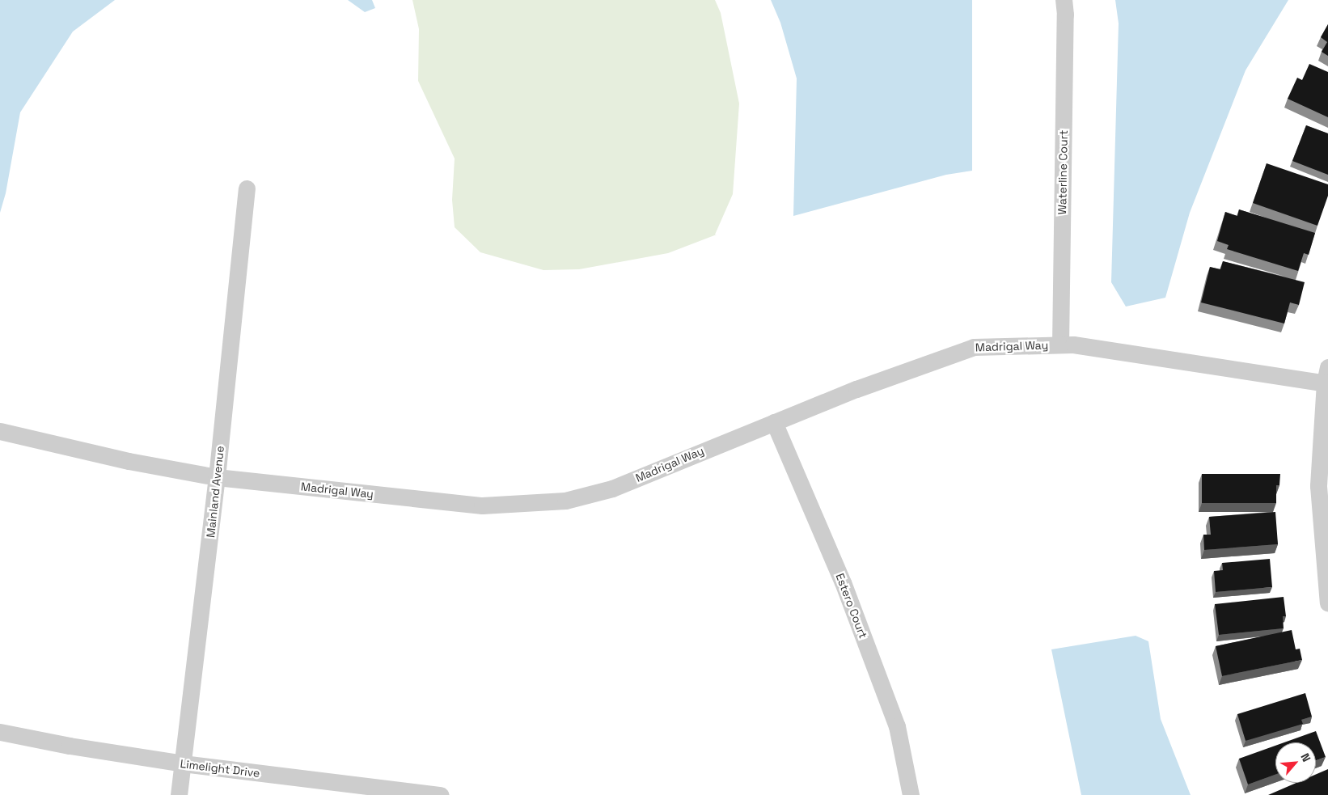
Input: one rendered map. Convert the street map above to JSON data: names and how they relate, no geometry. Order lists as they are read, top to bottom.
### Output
{
  "streets": {
    "street": [
      "Waterline Court",
      "Madrigal Way",
      "Mainland Avenue",
      "Estero Court",
      "Limelight Drive"
    ]
  },
  "crossings": [
    ["Waterline Court", "Madrigal Way"],
    ["Madrigal Way", "Mainland Avenue"],
    ["Madrigal Way", "Estero Court"],
    ["Mainland Avenue", "Limelight Drive"]
  ],
  "north": "top right"
}
